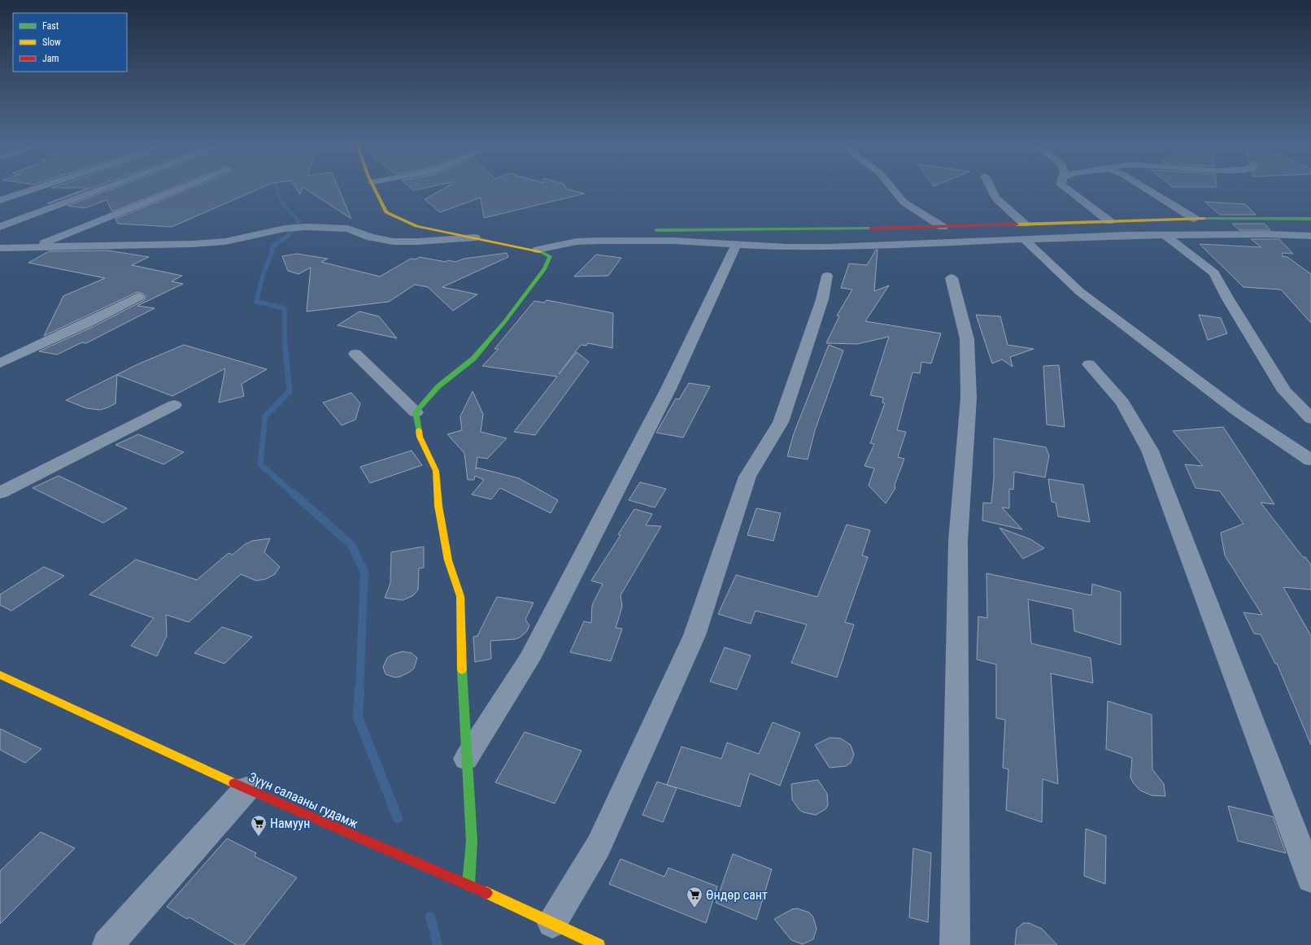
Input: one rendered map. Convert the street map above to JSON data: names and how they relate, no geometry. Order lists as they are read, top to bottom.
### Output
{
  "streets": {
    "street": ["Зүүн салааны гудамж"]
  },
  "places": {
    "supermarket": ["Намуун", "Өндөр сант"]
  },
  "legend": ["Fast", "Slow", "Jam"]
}
